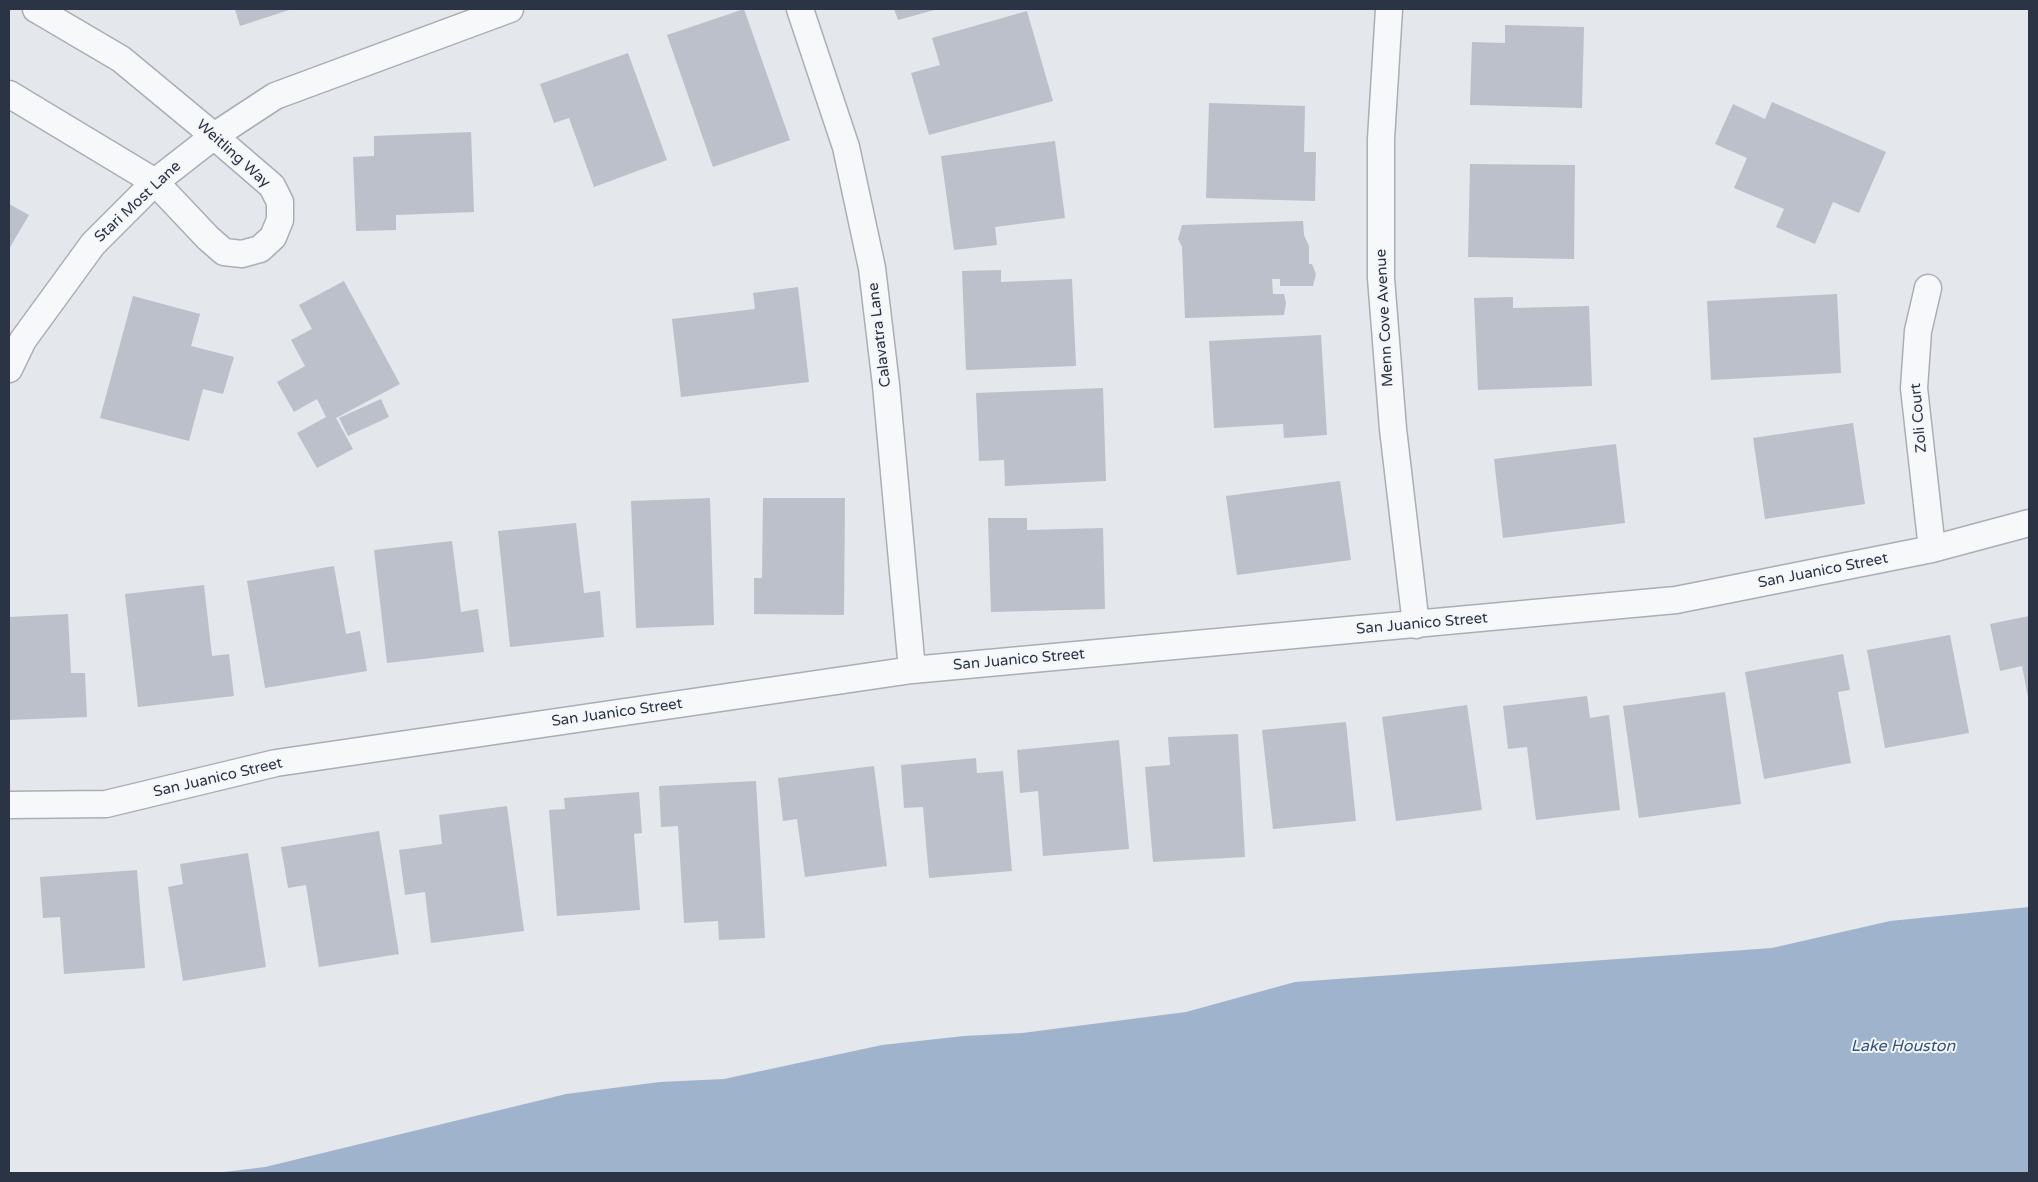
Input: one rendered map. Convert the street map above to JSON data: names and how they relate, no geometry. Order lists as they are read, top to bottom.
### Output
{
  "streets": {
    "street": [
      "Weitling Way",
      "Stari Most Lane",
      "Menn Cove Avenue",
      "Calavatra Lane",
      "Zoli Court",
      "San Juanico Street"
    ]
  },
  "crossings": [
    ["Weitling Way", "Stari Most Lane"],
    ["Menn Cove Avenue", "San Juanico Street"],
    ["Calavatra Lane", "San Juanico Street"],
    ["Zoli Court", "San Juanico Street"]
  ],
  "water": ["Lake Houston"]
}
